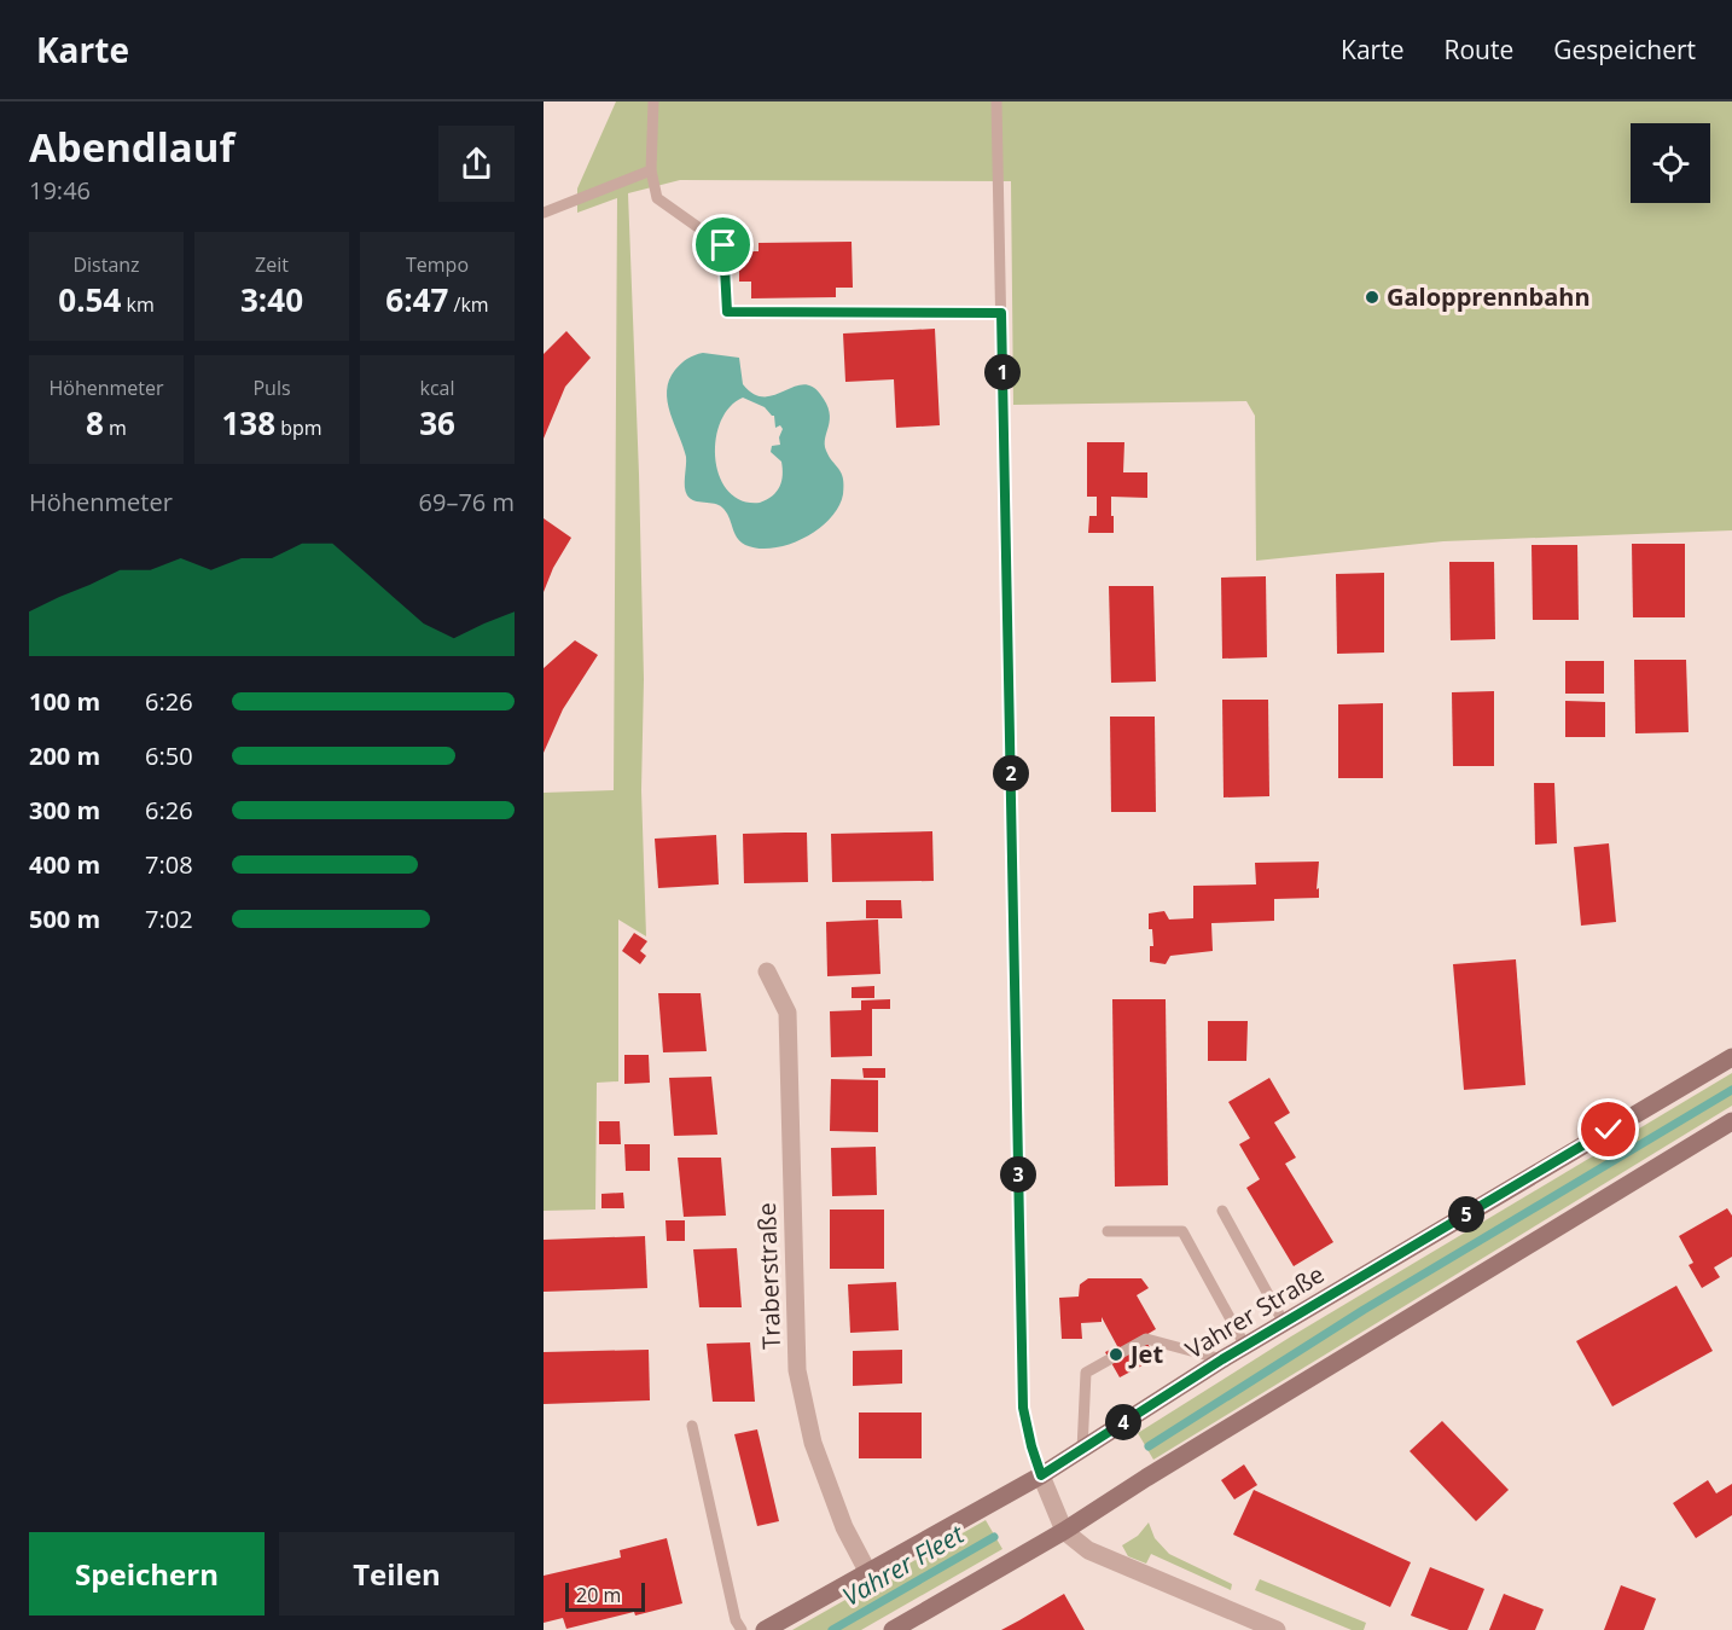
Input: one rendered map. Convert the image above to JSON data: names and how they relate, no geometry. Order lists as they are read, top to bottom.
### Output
{
  "streets": {
    "main road": ["Vahrer Straße"],
    "street": ["Traberstraße"]
  },
  "crossings": [
    ["Traberstraße", "Vahrer Straße"]
  ],
  "water": ["Vahrer Fleet"],
  "places": ["Galopprennbahn", "Jet"],
  "scale_bar": "20 m",
  "page": {
    "header": "Karte",
    "nav": ["Karte", "Route", "Gespeichert"],
    "heading": ["Abendlauf", "19:46"],
    "stats": [
      ["Distanz", "0.54 km"],
      ["Zeit", "3:40"],
      ["Tempo", "6:47 /km"],
      ["Höhenmeter", "8 m"],
      ["Puls", "138 bpm"],
      ["kcal", "36"]
    ],
    "pins": [
      "1",
      "2",
      "3",
      "5",
      "4"
    ],
    "chart": ["Höhenmeter", "69–76 m"],
    "list": [
      {
        "name": "100 m",
        "note": "6:26"
      },
      {
        "name": "200 m",
        "note": "6:50"
      },
      {
        "name": "300 m",
        "note": "6:26"
      },
      {
        "name": "400 m",
        "note": "7:08"
      },
      {
        "name": "500 m",
        "note": "7:02"
      }
    ],
    "buttons": ["Speichern", "Teilen"],
    "scale": "20 m"
  }
}
